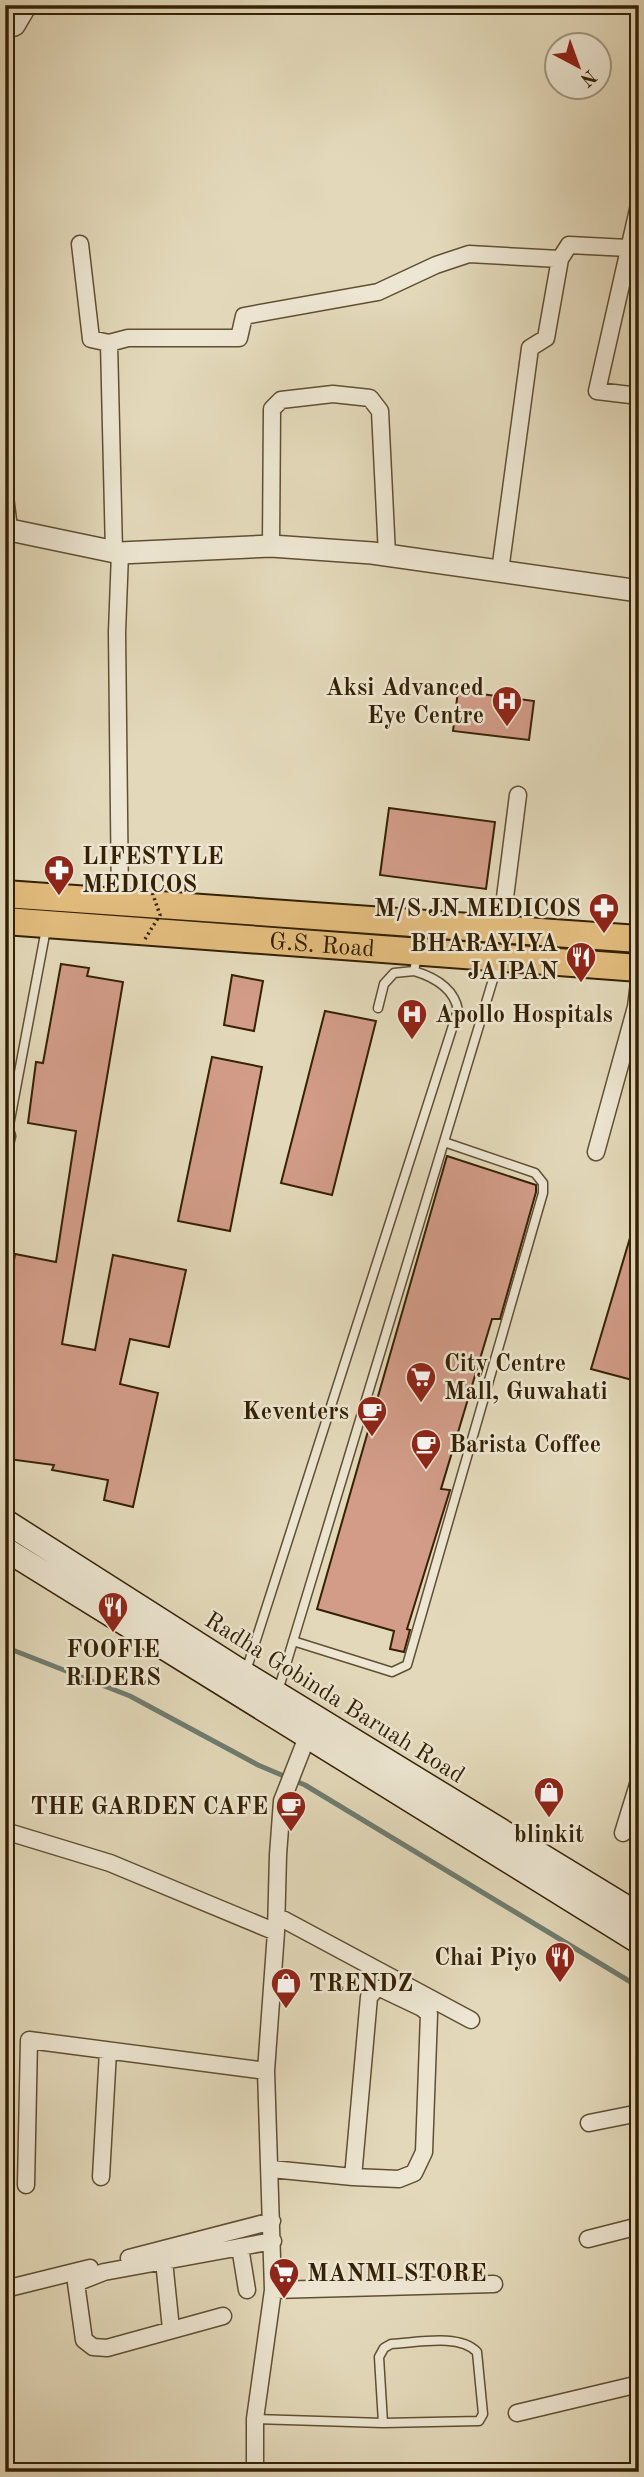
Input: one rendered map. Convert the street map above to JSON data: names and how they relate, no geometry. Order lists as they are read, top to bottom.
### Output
{
  "streets": {
    "main road": ["G.S. Road", "Radha Gobinda Baruah Road"]
  },
  "places": {
    "hospital": ["Aksi Advanced Eye Centre", "Apollo Hospitals"],
    "pharmacy": ["LIFESTYLE MEDICOS", "M/S JN MEDICOS"],
    "restaurant": ["BHARAYIYA JAIPAN", "FOOFIE RIDERS", "Chai Piyo"],
    "supermarket": ["City Centre Mall, Guwahati", "MANMI STORE"],
    "cafe": ["Keventers", "Barista Coffee", "THE GARDEN CAFE"],
    "shop": ["blinkit", "TRENDZ"]
  },
  "north": "bottom right"
}
